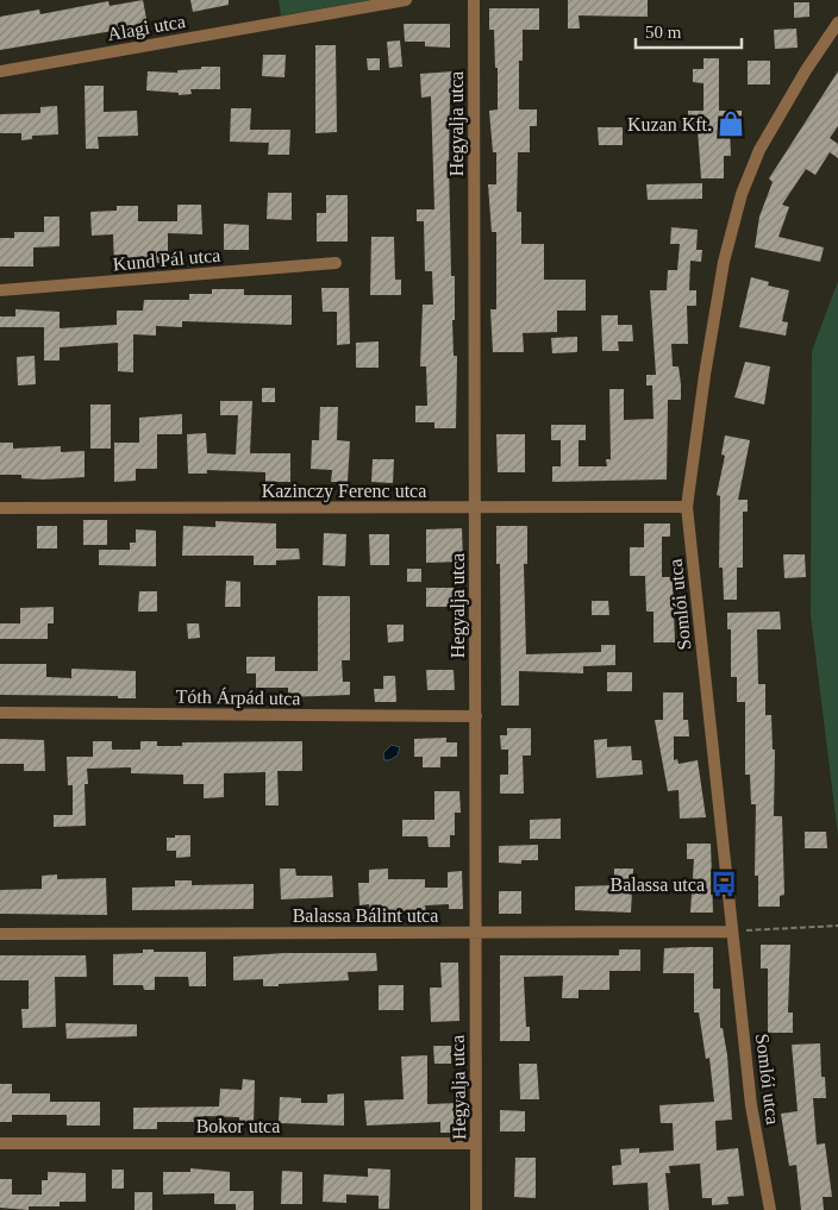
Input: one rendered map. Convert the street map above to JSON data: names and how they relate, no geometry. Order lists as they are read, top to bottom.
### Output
{
  "streets": {
    "street": [
      "Alagi utca",
      "Hegyalja utca",
      "Kund Pál utca",
      "Kazinczy Ferenc utca",
      "Somlói utca",
      "Tóth Árpád utca",
      "Balassa Bálint utca",
      "Bokor utca"
    ]
  },
  "crossings": [
    ["Hegyalja utca", "Kazinczy Ferenc utca"],
    ["Hegyalja utca", "Tóth Árpád utca"],
    ["Hegyalja utca", "Balassa Bálint utca"],
    ["Hegyalja utca", "Bokor utca"],
    ["Kazinczy Ferenc utca", "Somlói utca"],
    ["Somlói utca", "Balassa Bálint utca"]
  ],
  "places": {
    "shop": ["Kuzan Kft."],
    "bus stop": ["Balassa utca"]
  },
  "scale_bar": "50 m"
}
